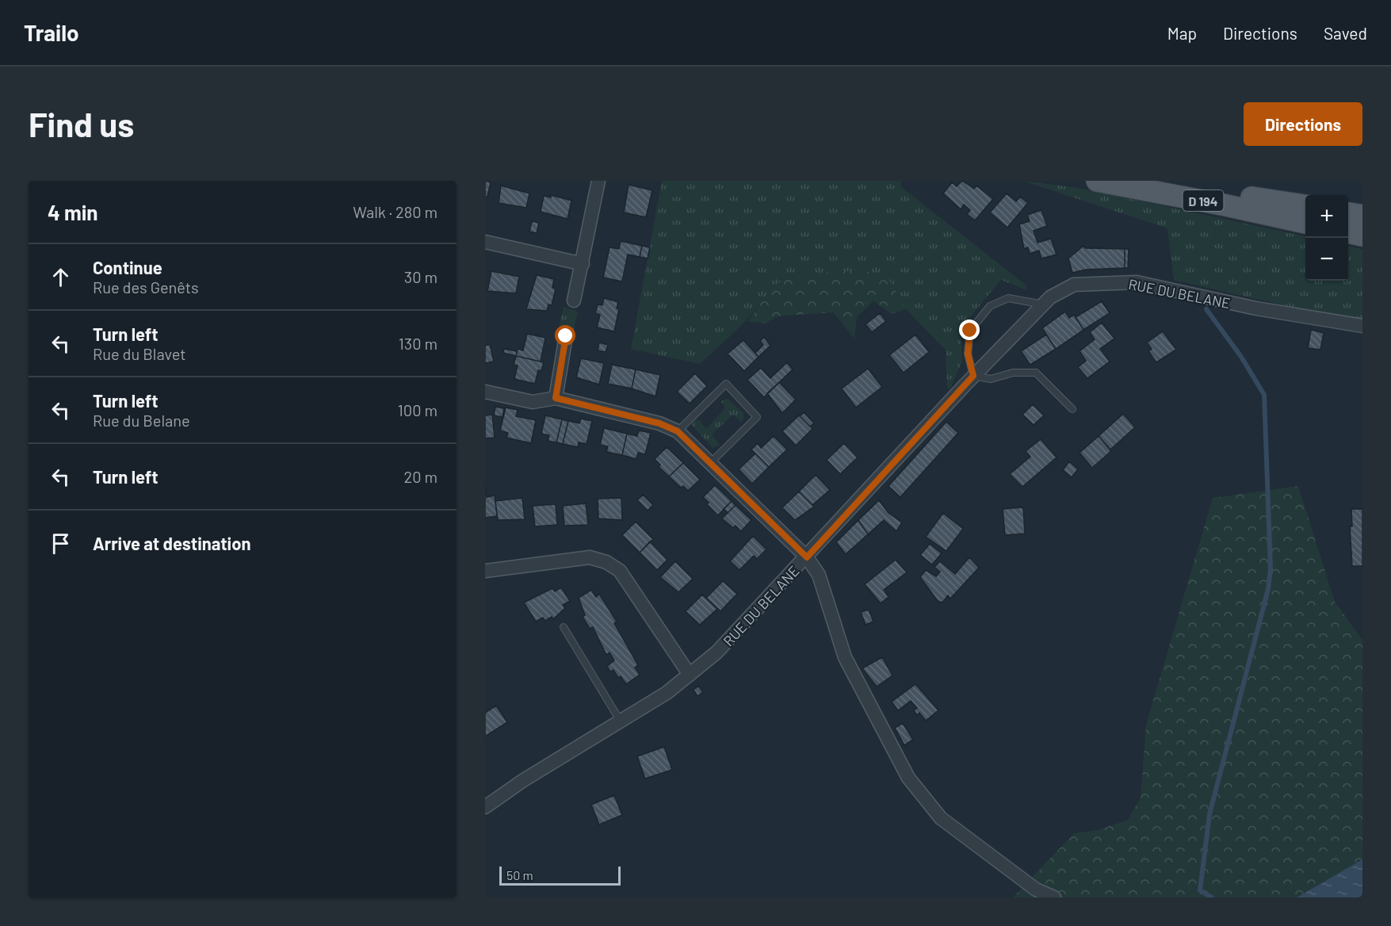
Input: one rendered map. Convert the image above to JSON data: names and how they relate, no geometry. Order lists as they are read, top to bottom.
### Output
{
  "streets": {
    "main road": ["D 194"],
    "street": ["RUE DU BELANE"]
  },
  "scale_bar": "50 m",
  "page": {
    "header": "Trailo",
    "nav": ["Map", "Directions", "Saved"],
    "buttons": "Directions",
    "title": "Find us",
    "heading": ["4 min", "Walk · 280 m"],
    "map_buttons": ["+", "−"],
    "list": [
      ["Continue", "Rue des Genêts", "30 m"],
      ["Turn left", "Rue du Blavet", "130 m"],
      ["Turn left", "Rue du Belane", "100 m"],
      ["Turn left", "20 m"],
      "Arrive at destination"
    ],
    "scale": "50 m"
  }
}
